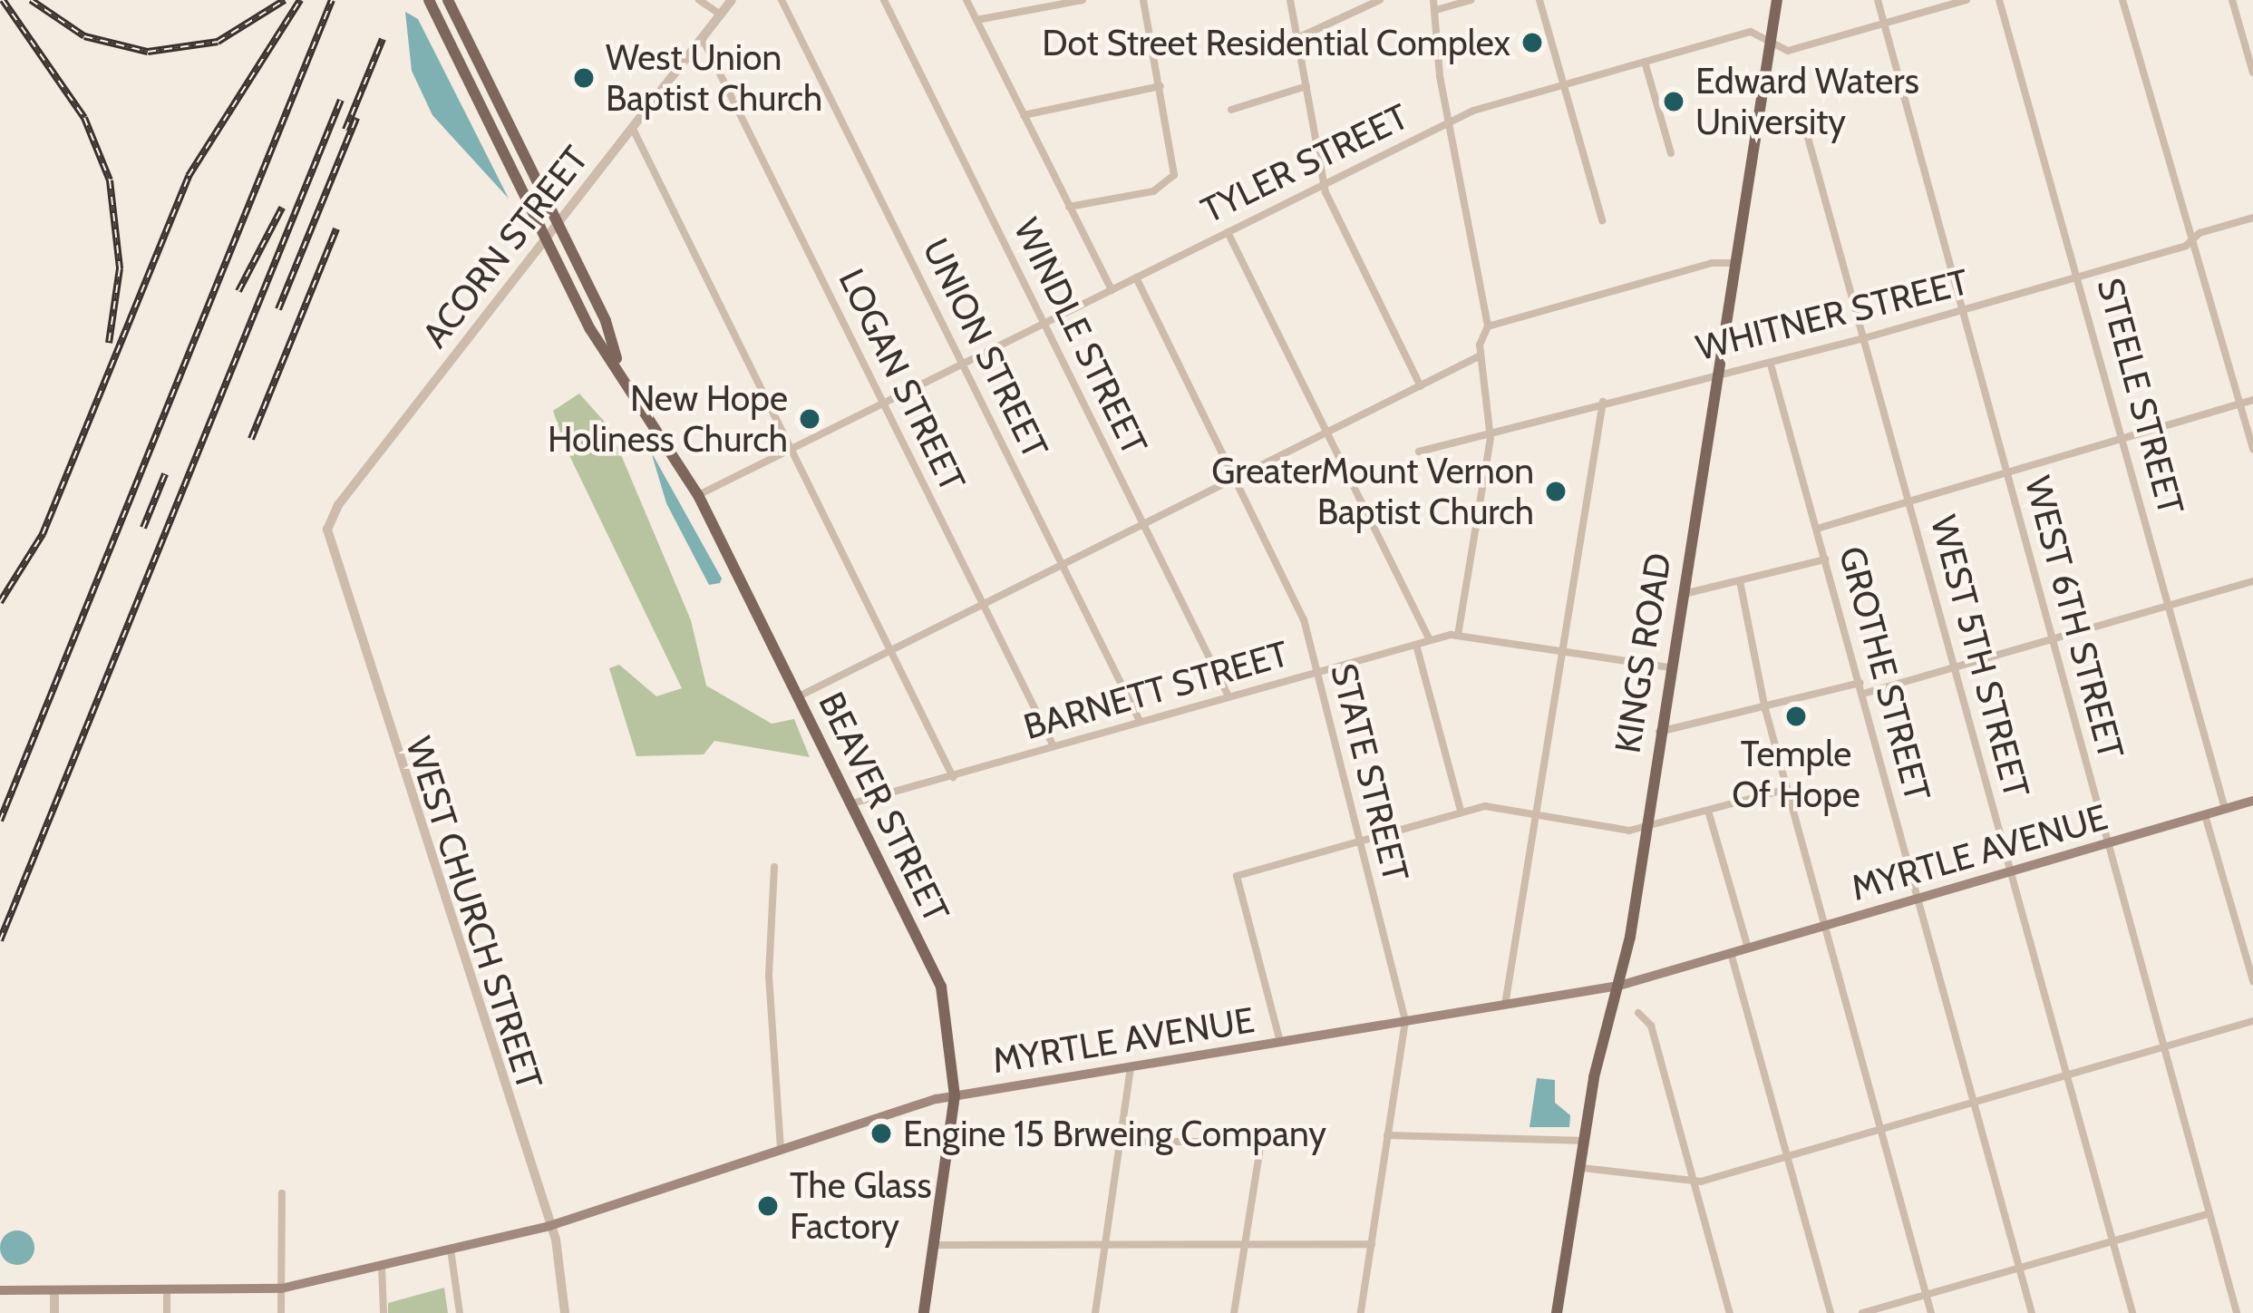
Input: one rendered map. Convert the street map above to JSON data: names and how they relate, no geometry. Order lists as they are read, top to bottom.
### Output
{
  "streets": {
    "main road": ["KINGS ROAD", "BEAVER STREET", "MYRTLE AVENUE"],
    "street": [
      "TYLER STREET",
      "ACORN STREET",
      "WHITNER STREET",
      "WINDLE STREET",
      "UNION STREET",
      "LOGAN STREET",
      "STEELE STREET",
      "WEST 6TH STREET",
      "WEST 5TH STREET",
      "GROTHE STREET",
      "BARNETT STREET",
      "STATE STREET",
      "WEST CHURCH STREET"
    ]
  },
  "crossings": [
    ["TYLER STREET", "WINDLE STREET"],
    ["TYLER STREET", "UNION STREET"],
    ["TYLER STREET", "LOGAN STREET"],
    ["TYLER STREET", "WEST 6TH STREET"],
    ["TYLER STREET", "KINGS ROAD"],
    ["TYLER STREET", "STATE STREET"],
    ["TYLER STREET", "BEAVER STREET"],
    ["ACORN STREET", "LOGAN STREET"],
    ["ACORN STREET", "BEAVER STREET"],
    ["ACORN STREET", "WEST CHURCH STREET"],
    ["WHITNER STREET", "STEELE STREET"],
    ["WHITNER STREET", "WEST 6TH STREET"],
    ["WHITNER STREET", "KINGS ROAD"],
    ["WHITNER STREET", "WEST 5TH STREET"],
    ["WHITNER STREET", "GROTHE STREET"],
    ["WINDLE STREET", "BARNETT STREET"],
    ["UNION STREET", "BARNETT STREET"],
    ["LOGAN STREET", "BARNETT STREET"],
    ["STEELE STREET", "MYRTLE AVENUE"],
    ["WEST 6TH STREET", "MYRTLE AVENUE"],
    ["KINGS ROAD", "WEST 5TH STREET"],
    ["KINGS ROAD", "BARNETT STREET"],
    ["KINGS ROAD", "MYRTLE AVENUE"],
    ["WEST 5TH STREET", "MYRTLE AVENUE"],
    ["GROTHE STREET", "MYRTLE AVENUE"],
    ["BARNETT STREET", "STATE STREET"],
    ["BARNETT STREET", "BEAVER STREET"],
    ["STATE STREET", "MYRTLE AVENUE"],
    ["BEAVER STREET", "MYRTLE AVENUE"],
    ["MYRTLE AVENUE", "WEST CHURCH STREET"]
  ],
  "places": [
    "Dot Street Residential Complex",
    "West Union Baptist Church",
    "Edward Waters University",
    "New Hope Holiness Church",
    "GreaterMount Vernon Baptist Church",
    "Temple Of Hope",
    "Engine 15 Brweing Company",
    "The Glass Factory"
  ]
}
